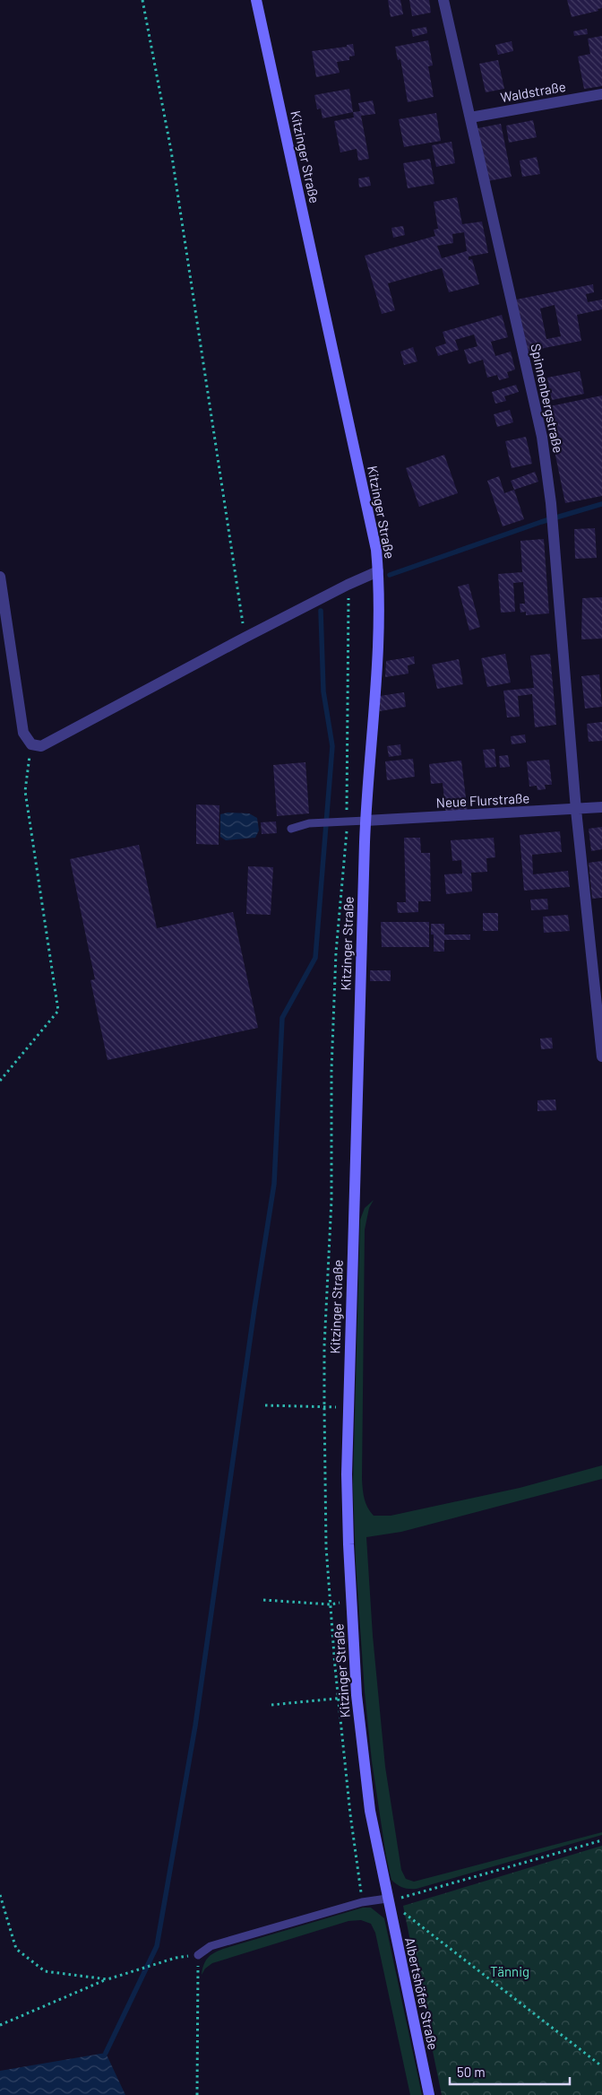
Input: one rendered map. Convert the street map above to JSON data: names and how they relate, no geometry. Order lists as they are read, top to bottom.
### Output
{
  "streets": {
    "street": [
      "Waldstraße",
      "Kitzinger Straße",
      "Spinnenbergstraße",
      "Neue Flurstraße",
      "Albertshöfer Straße"
    ]
  },
  "crossings": [
    ["Waldstraße", "Spinnenbergstraße"],
    ["Kitzinger Straße", "Neue Flurstraße"],
    ["Kitzinger Straße", "Albertshöfer Straße"],
    ["Spinnenbergstraße", "Neue Flurstraße"]
  ],
  "parks": ["Tännig"],
  "scale_bar": "50 m"
}
